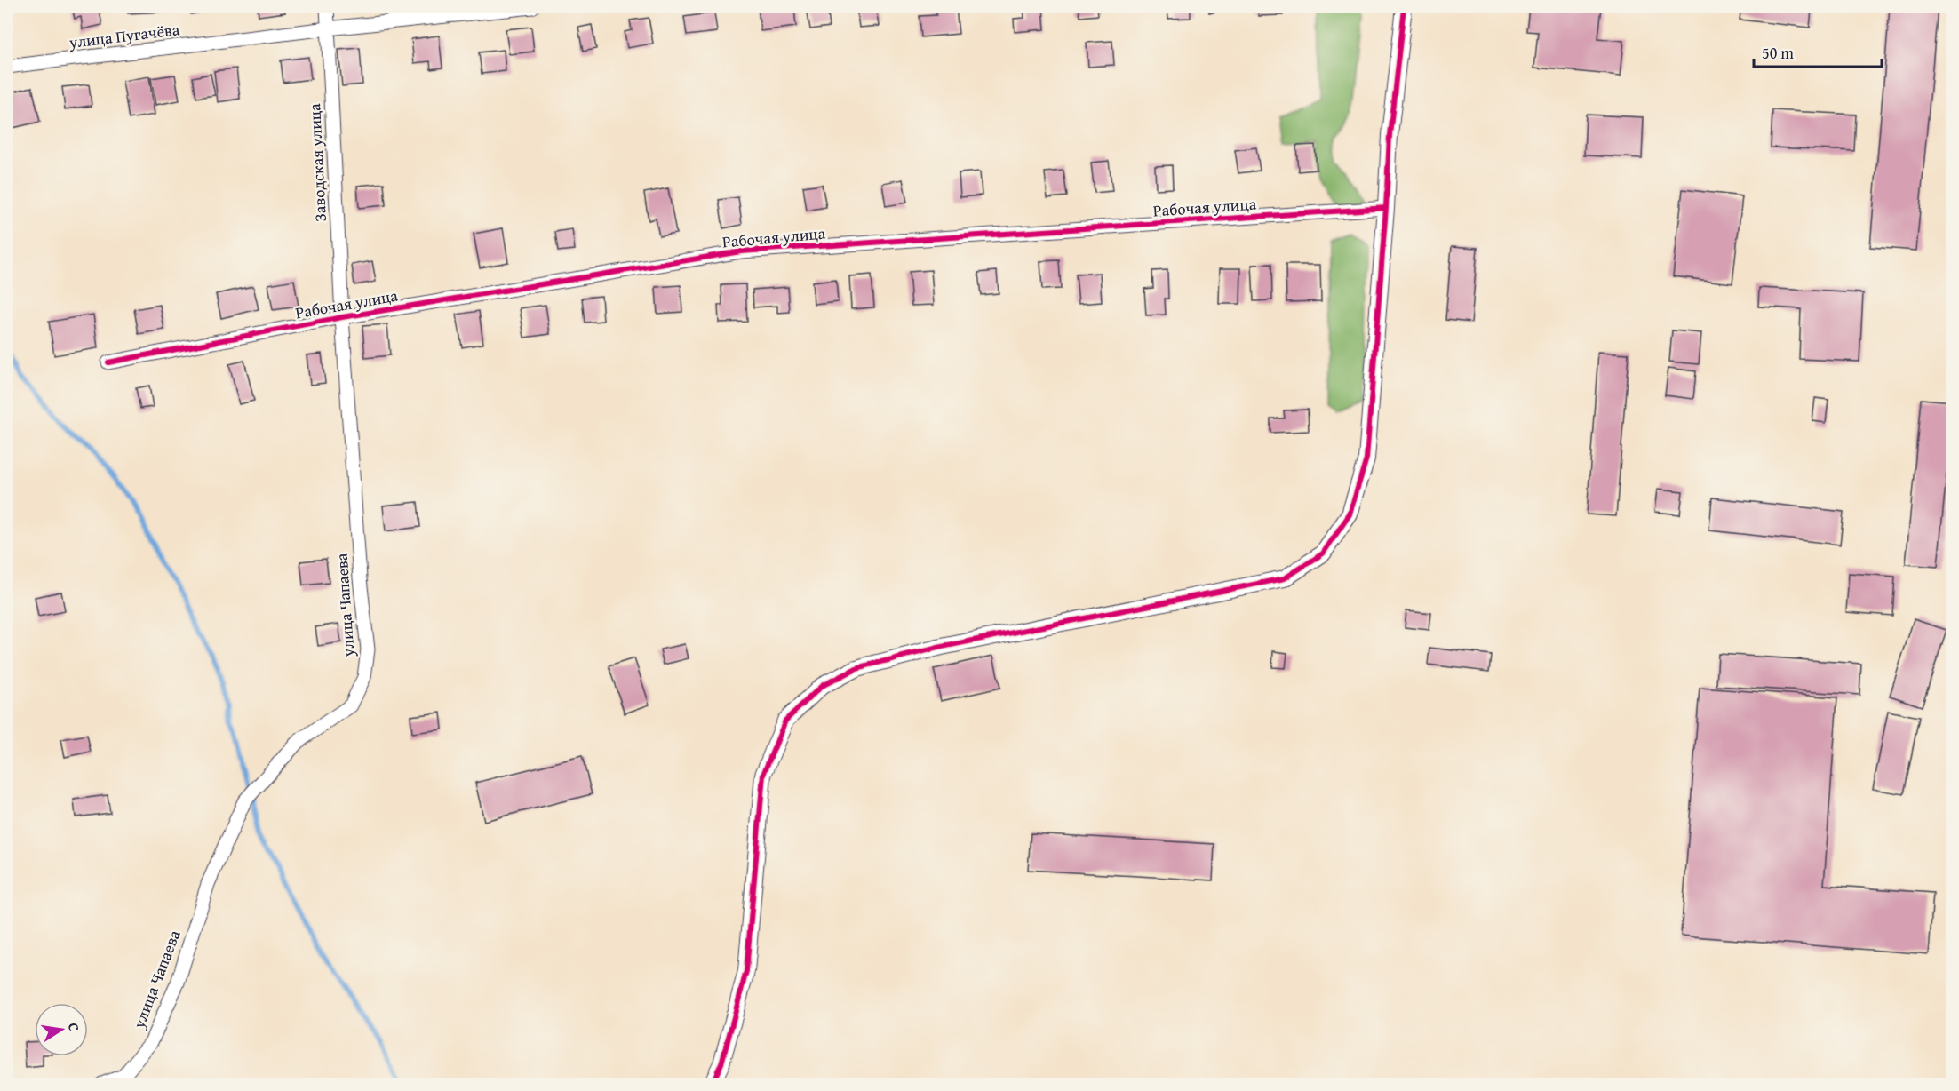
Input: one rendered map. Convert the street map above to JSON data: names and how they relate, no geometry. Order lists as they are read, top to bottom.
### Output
{
  "streets": {
    "street": [
      "улица Пугачёва",
      "Заводская улица",
      "Рабочая улица",
      "улица Чапаева"
    ]
  },
  "crossings": [
    ["улица Пугачёва", "Заводская улица"],
    ["Заводская улица", "Рабочая улица"],
    ["Заводская улица", "улица Чапаева"],
    ["Рабочая улица", "улица Чапаева"]
  ],
  "scale_bar": "50 m",
  "north": "right"
}
